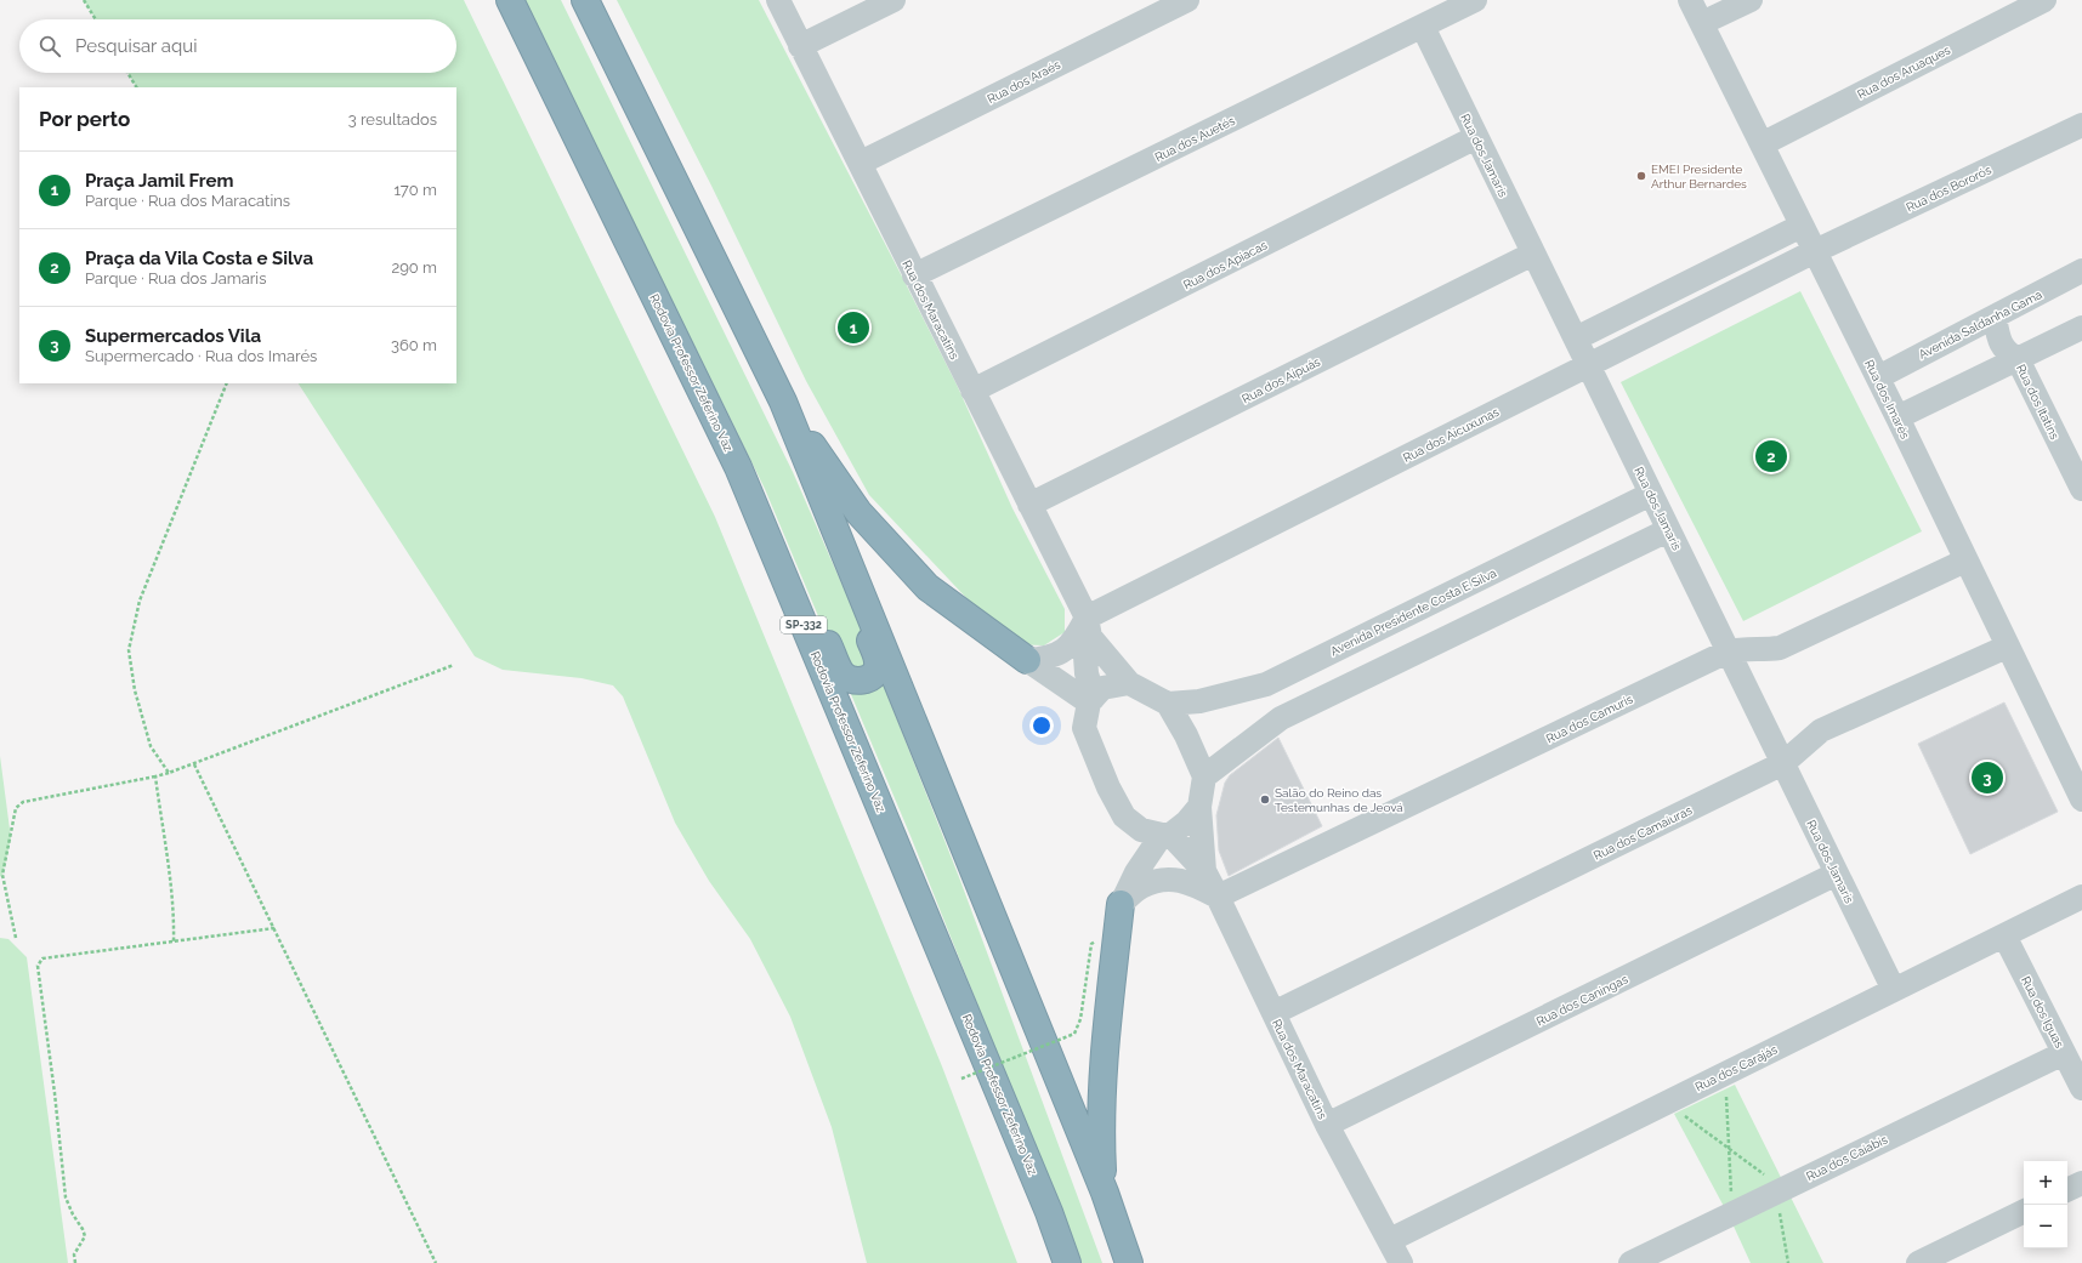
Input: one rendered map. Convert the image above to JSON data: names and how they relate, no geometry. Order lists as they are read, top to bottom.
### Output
{
  "streets": {
    "highway": ["Rodovia Professor Zeferino Vaz", "SP-332"],
    "street": [
      "Rua dos Aruaques",
      "Rua dos Araés",
      "Rua dos Auetés",
      "Rua dos Jamaris",
      "Rua dos Bororós",
      "Rua dos Apiacas",
      "Rua dos Maracatins",
      "Avenida Saldanha Gama",
      "Rua dos Aipuás",
      "Rua dos Imarés",
      "Rua dos Itatins",
      "Rua dos Aicuxunas",
      "Avenida Presidente Costa E Silva",
      "Rua dos Camuris",
      "Rua dos Camaiuras",
      "Rua dos Caningas",
      "Rua dos Iguas",
      "Rua dos Carajás",
      "Rua dos Caiabis"
    ]
  },
  "crossings": [
    ["Rua dos Aruaques", "Rua dos Imarés"],
    ["Rua dos Araés", "Rua dos Maracatins"],
    ["Rua dos Auetés", "Rua dos Jamaris"],
    ["Rua dos Auetés", "Rua dos Maracatins"],
    ["Rua dos Jamaris", "Rua dos Apiacas"],
    ["Rua dos Jamaris", "Rua dos Aipuás"],
    ["Rua dos Jamaris", "Rua dos Aicuxunas"],
    ["Rua dos Jamaris", "Avenida Presidente Costa E Silva"],
    ["Rua dos Jamaris", "Rua dos Camuris"],
    ["Rua dos Jamaris", "Rua dos Camaiuras"],
    ["Rua dos Jamaris", "Rua dos Caningas"],
    ["Rua dos Jamaris", "Rua dos Carajás"],
    ["Rua dos Bororós", "Rua dos Imarés"],
    ["Rua dos Bororós", "Rua dos Aicuxunas"],
    ["Rua dos Apiacas", "Rua dos Maracatins"],
    ["Rua dos Maracatins", "Rua dos Aipuás"],
    ["Rua dos Maracatins", "Rua dos Aicuxunas"],
    ["Rua dos Maracatins", "Avenida Presidente Costa E Silva"],
    ["Rua dos Maracatins", "Rua dos Camuris"],
    ["Rua dos Maracatins", "Rua dos Camaiuras"],
    ["Rua dos Maracatins", "Rua dos Caningas"],
    ["Rua dos Maracatins", "Rua dos Carajás"],
    ["Avenida Saldanha Gama", "Rua dos Imarés"],
    ["Avenida Saldanha Gama", "Rua dos Itatins"],
    ["Rua dos Imarés", "Rua dos Aicuxunas"],
    ["Rua dos Imarés", "Rua dos Camuris"],
    ["Rua dos Imarés", "Rua dos Camaiuras"],
    ["Rua dos Iguas", "Rua dos Carajás"],
    ["Rua dos Iguas", "Rua dos Caiabis"]
  ],
  "places": ["EMEI Presidente Arthur Bernardes", "Salão do Reino das Testemunhas de Jeová"],
  "page": {
    "search": "Pesquisar aqui",
    "heading": ["Por perto", "3 resultados"],
    "list": [
      {
        "mark": "1",
        "name": "Praça Jamil Frem",
        "note": "Parque · Rua dos Maracatins",
        "value": "170 m"
      },
      {
        "mark": "2",
        "name": "Praça da Vila Costa e Silva",
        "note": "Parque · Rua dos Jamaris",
        "value": "290 m"
      },
      {
        "mark": "3",
        "name": "Supermercados Vila",
        "note": "Supermercado · Rua dos Imarés",
        "value": "360 m"
      }
    ],
    "pins": ["1", "2", "3"],
    "map_buttons": ["+", "−"]
  }
}
